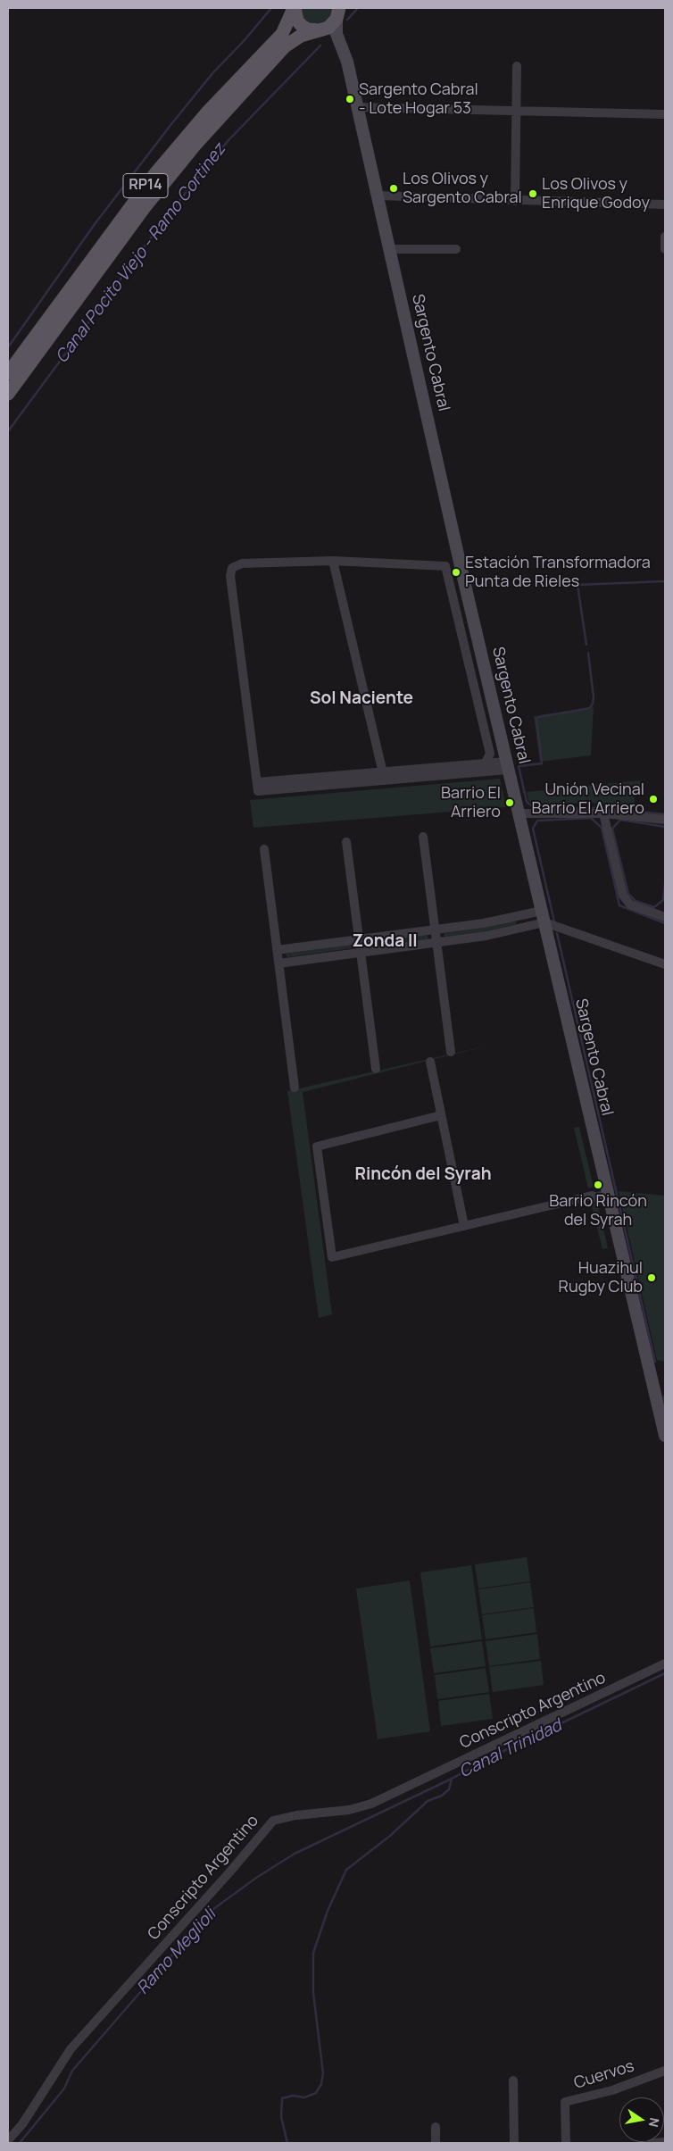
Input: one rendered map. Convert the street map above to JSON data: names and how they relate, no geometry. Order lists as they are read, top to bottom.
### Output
{
  "streets": {
    "main road": ["RP14", "Sargento Cabral"],
    "street": ["Conscripto Argentino", "Cuervos"]
  },
  "crossings": [
    ["RP14", "Sargento Cabral"]
  ],
  "districts": ["Sol Naciente", "Zonda II", "Rincón del Syrah"],
  "water": ["Canal Pocito Viejo - Ramo Cortinez", "Canal Trinidad", "Ramo Meglioli"],
  "places": [
    "Sargento Cabral - Lote Hogar 53",
    "Los Olivos y Sargento Cabral",
    "Los Olivos y Enrique Godoy",
    "Estación Transformadora Punta de Rieles",
    "Unión Vecinal Barrio El Arriero",
    "Barrio El Arriero",
    "Barrio Rincón del Syrah",
    "Huazihul Rugby Club"
  ],
  "north": "right"
}
